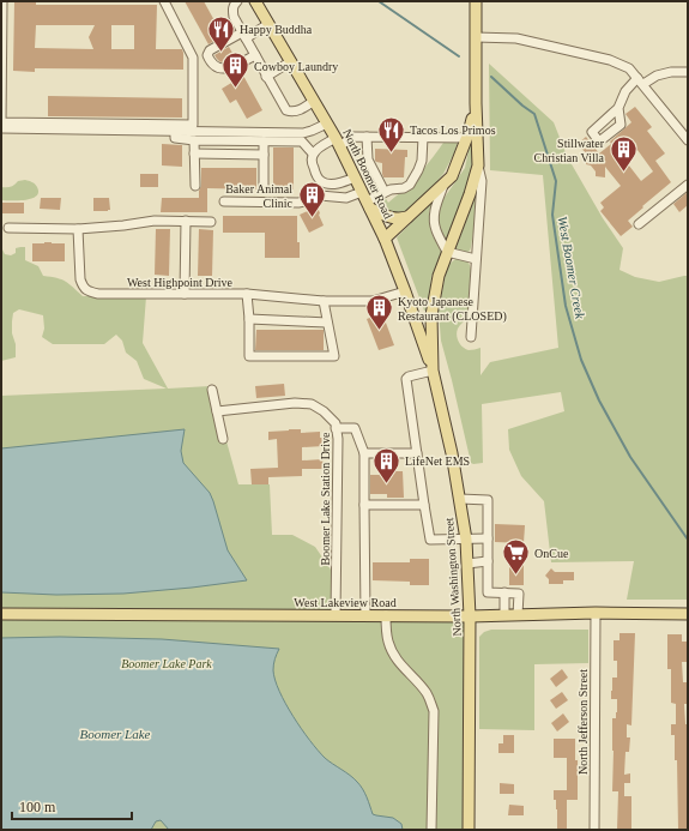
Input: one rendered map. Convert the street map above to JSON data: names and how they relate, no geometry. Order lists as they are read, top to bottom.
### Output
{
  "streets": {
    "main road": ["North Boomer Road", "North Washington Street", "West Lakeview Road"],
    "street": ["West Highpoint Drive", "Boomer Lake Station Drive", "North Jefferson Street"]
  },
  "crossings": [
    ["North Boomer Road", "West Highpoint Drive"],
    ["North Boomer Road", "North Washington Street"],
    ["Boomer Lake Station Drive", "West Lakeview Road"],
    ["North Washington Street", "West Lakeview Road"],
    ["West Lakeview Road", "North Jefferson Street"]
  ],
  "water": ["West Boomer Creek", "Boomer Lake"],
  "parks": ["Boomer Lake Park"],
  "places": {
    "restaurant": ["Happy Buddha", "Tacos Los Primos"],
    "building": [
      "Cowboy Laundry",
      "Stillwater Christian Villa",
      "Baker Animal Clinic",
      "Kyoto Japanese Restaurant (CLOSED)",
      "LifeNet EMS"
    ],
    "supermarket": ["OnCue"]
  },
  "scale_bar": "100 m"
}
